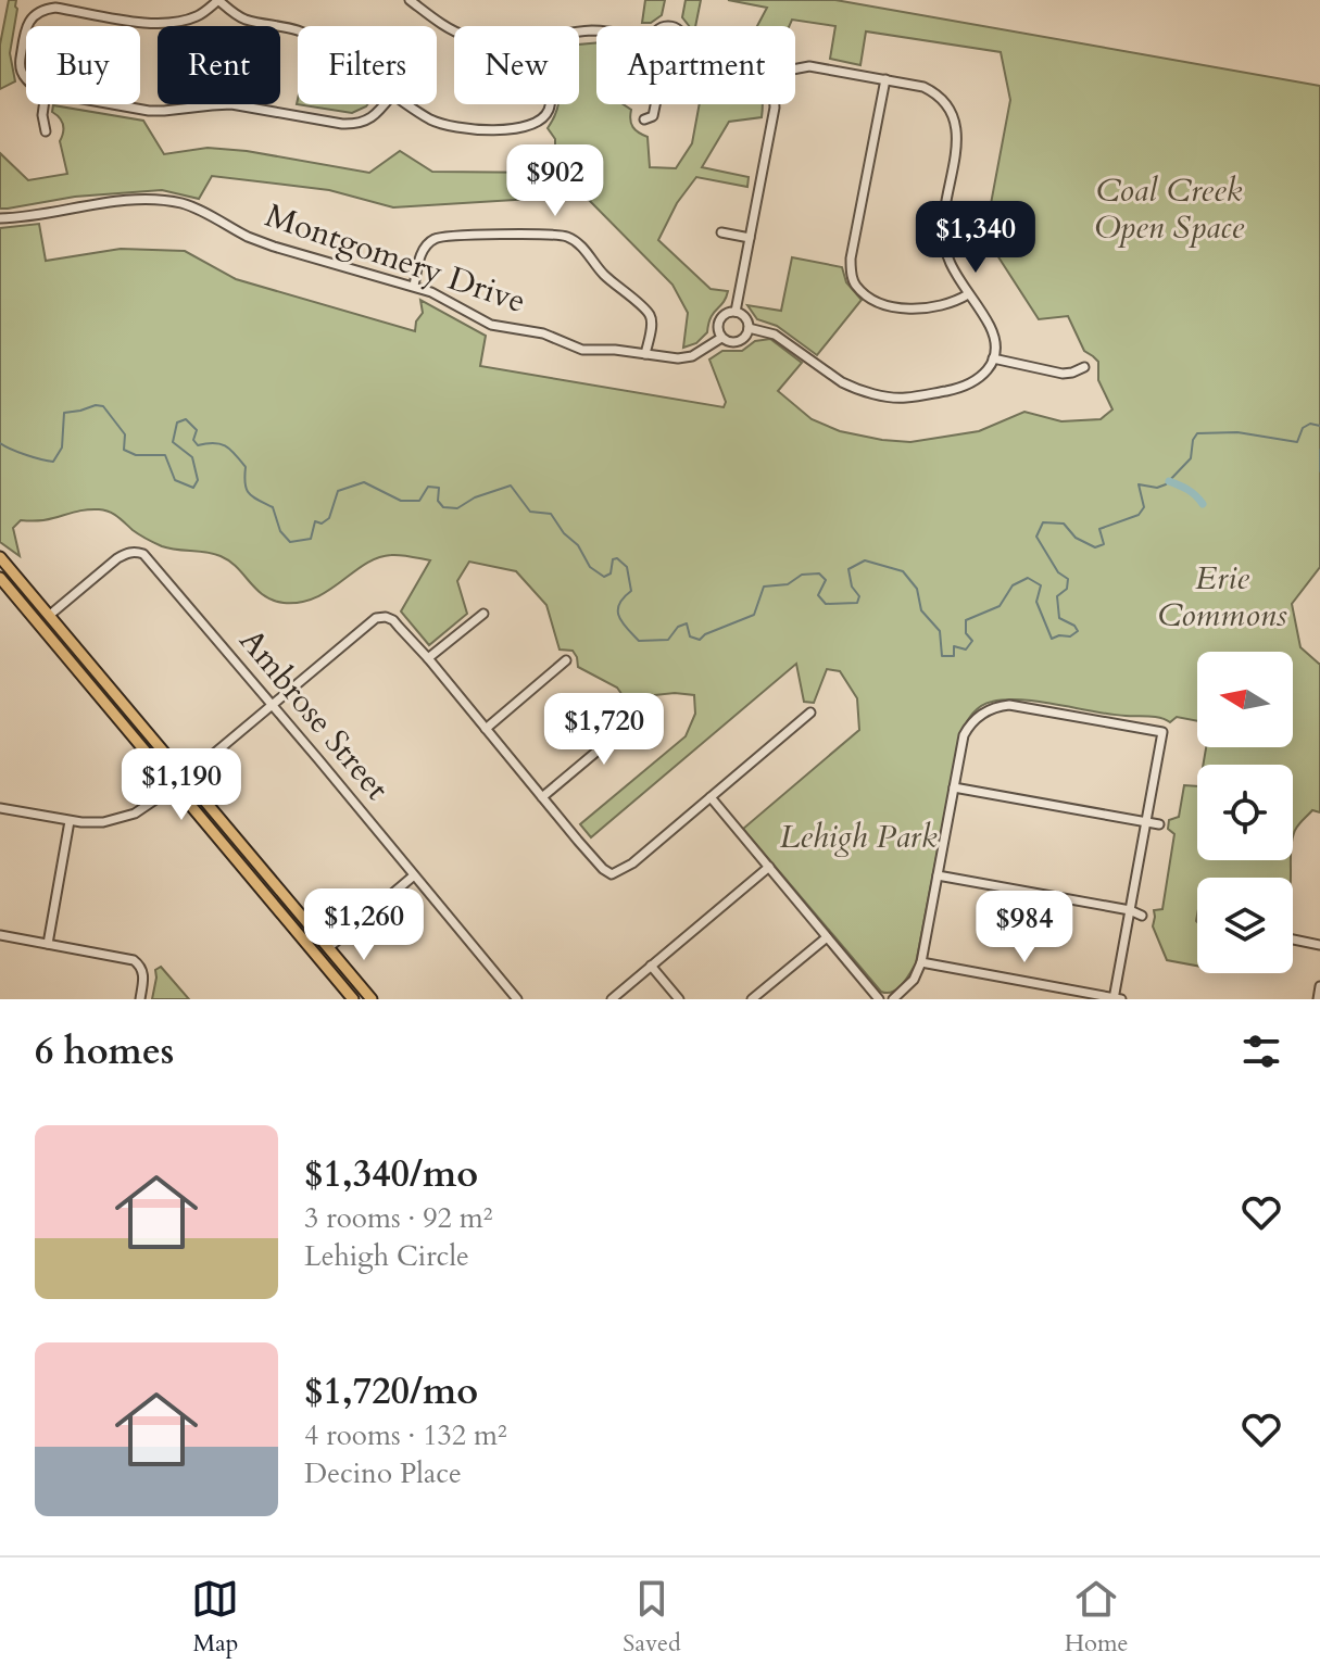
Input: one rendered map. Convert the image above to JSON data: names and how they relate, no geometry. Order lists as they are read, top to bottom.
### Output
{
  "streets": {
    "street": ["Montgomery Drive", "Ambrose Street"]
  },
  "parks": ["Coal Creek Open Space", "Erie Commons", "Lehigh Park"],
  "north": "left",
  "page": {
    "chip": [
      "Buy",
      "Rent",
      "Filters",
      "New",
      "Apartment"
    ],
    "price": [
      "$902",
      "$1,340",
      "$1,720",
      "$1,190",
      "$1,260",
      "$984"
    ],
    "heading": "6 homes",
    "list": [
      {
        "name": "$1,340/mo",
        "note": "3 rooms · 92 m² · Lehigh Circle"
      },
      {
        "name": "$1,720/mo",
        "note": "4 rooms · 132 m² · Decino Place"
      }
    ],
    "tabs": ["Map", "Saved", "Home"]
  }
}
